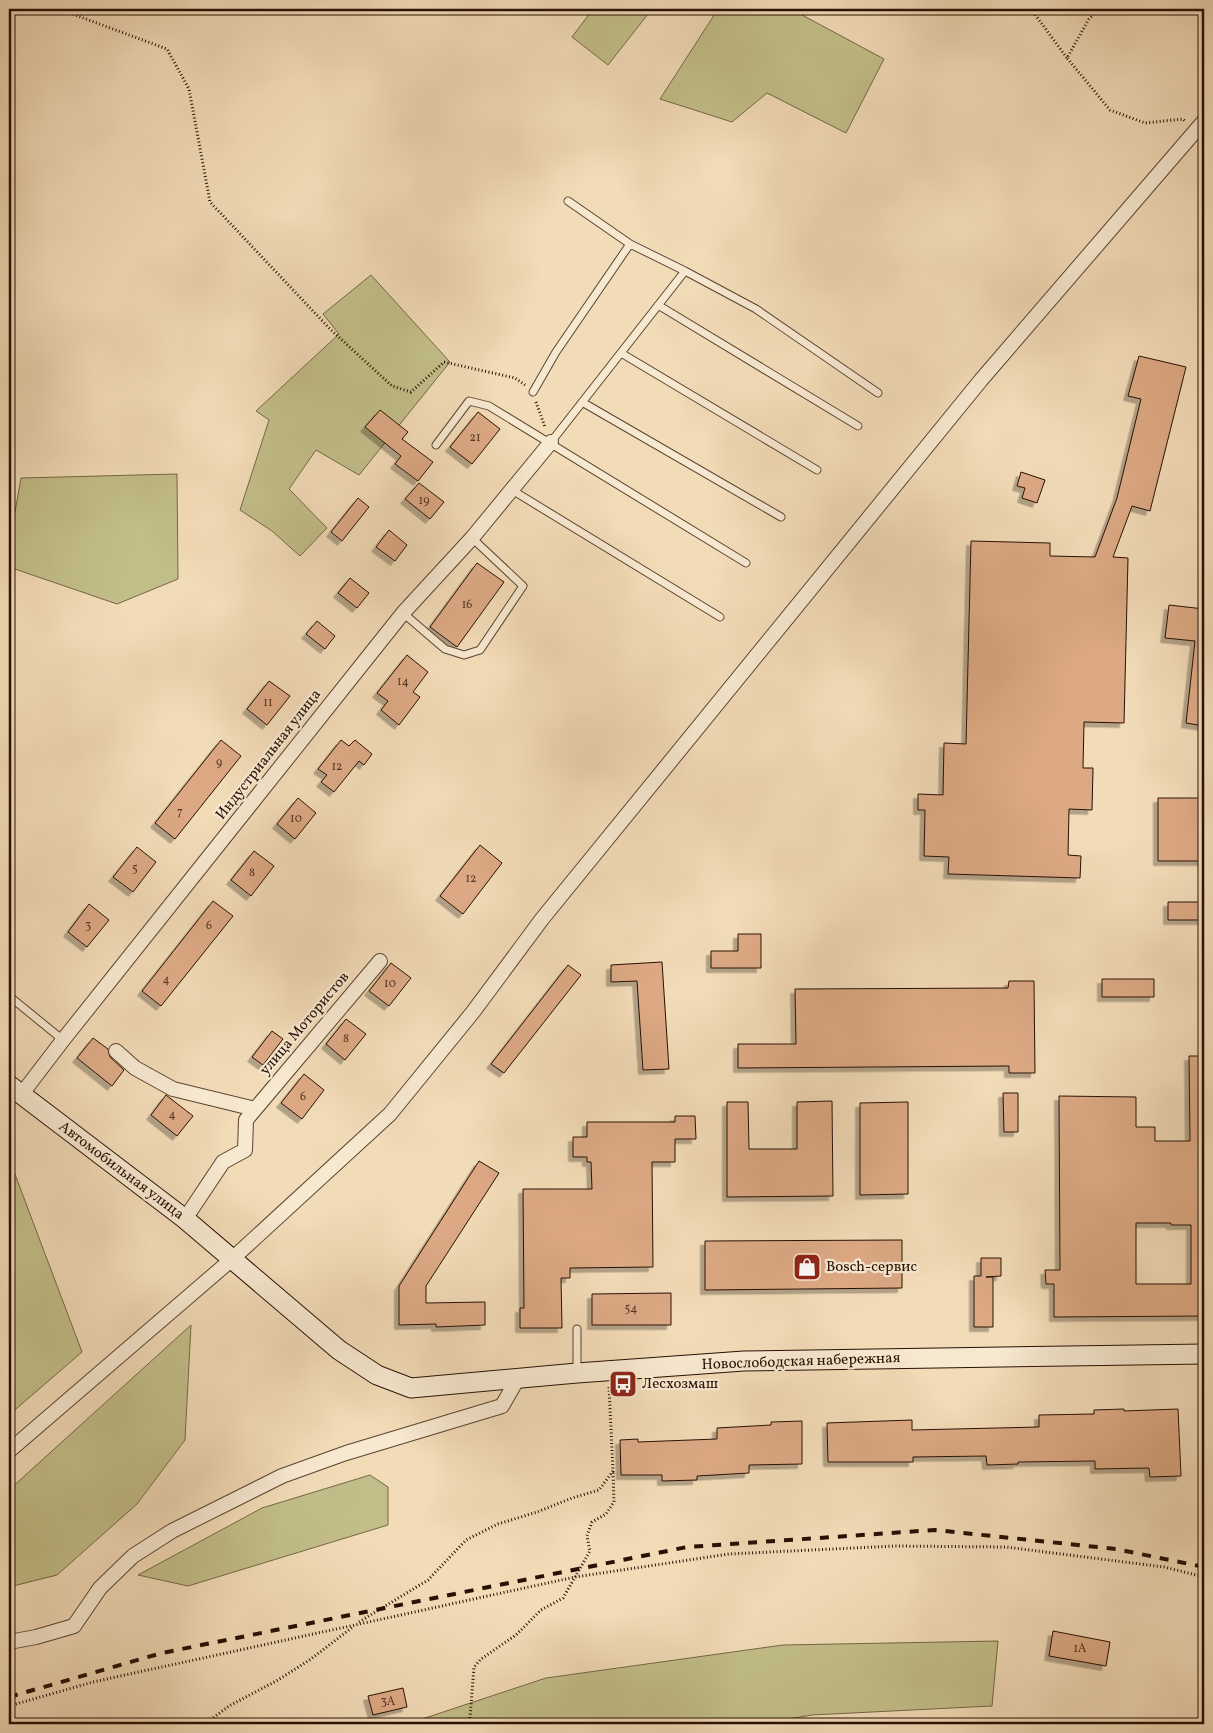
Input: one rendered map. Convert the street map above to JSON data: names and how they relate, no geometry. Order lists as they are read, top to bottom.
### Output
{
  "streets": {
    "street": [
      "Индустриальная улица",
      "улица Мотористов",
      "Автомобильная улица",
      "Новослободская набережная"
    ]
  },
  "crossings": [
    ["Индустриальная улица", "Автомобильная улица"],
    ["улица Мотористов", "Автомобильная улица"],
    ["Автомобильная улица", "Новослободская набережная"]
  ],
  "places": {
    "shop": ["Bosch-сервис"],
    "bus stop": ["Лесхозмаш"]
  },
  "house_numbers": [
    "21",
    "19",
    "16",
    "14",
    "11",
    "9",
    "12",
    "7",
    "10",
    "5",
    "8",
    "12",
    "3",
    "6",
    "4",
    "10",
    "8",
    "6",
    "4",
    "54",
    "1А",
    "3А"
  ]
}
